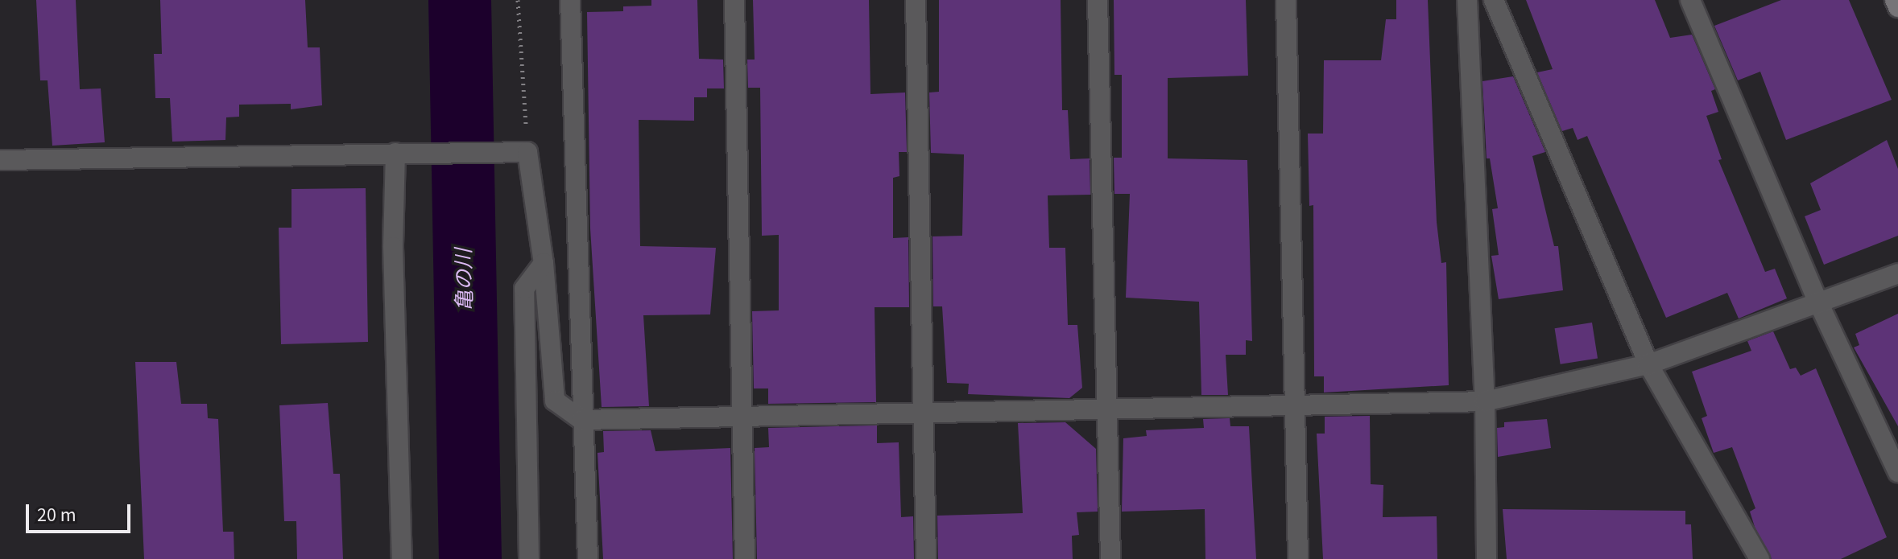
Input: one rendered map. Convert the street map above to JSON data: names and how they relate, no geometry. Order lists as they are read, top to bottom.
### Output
{
  "water": ["亀の川"],
  "scale_bar": "20 m"
}
